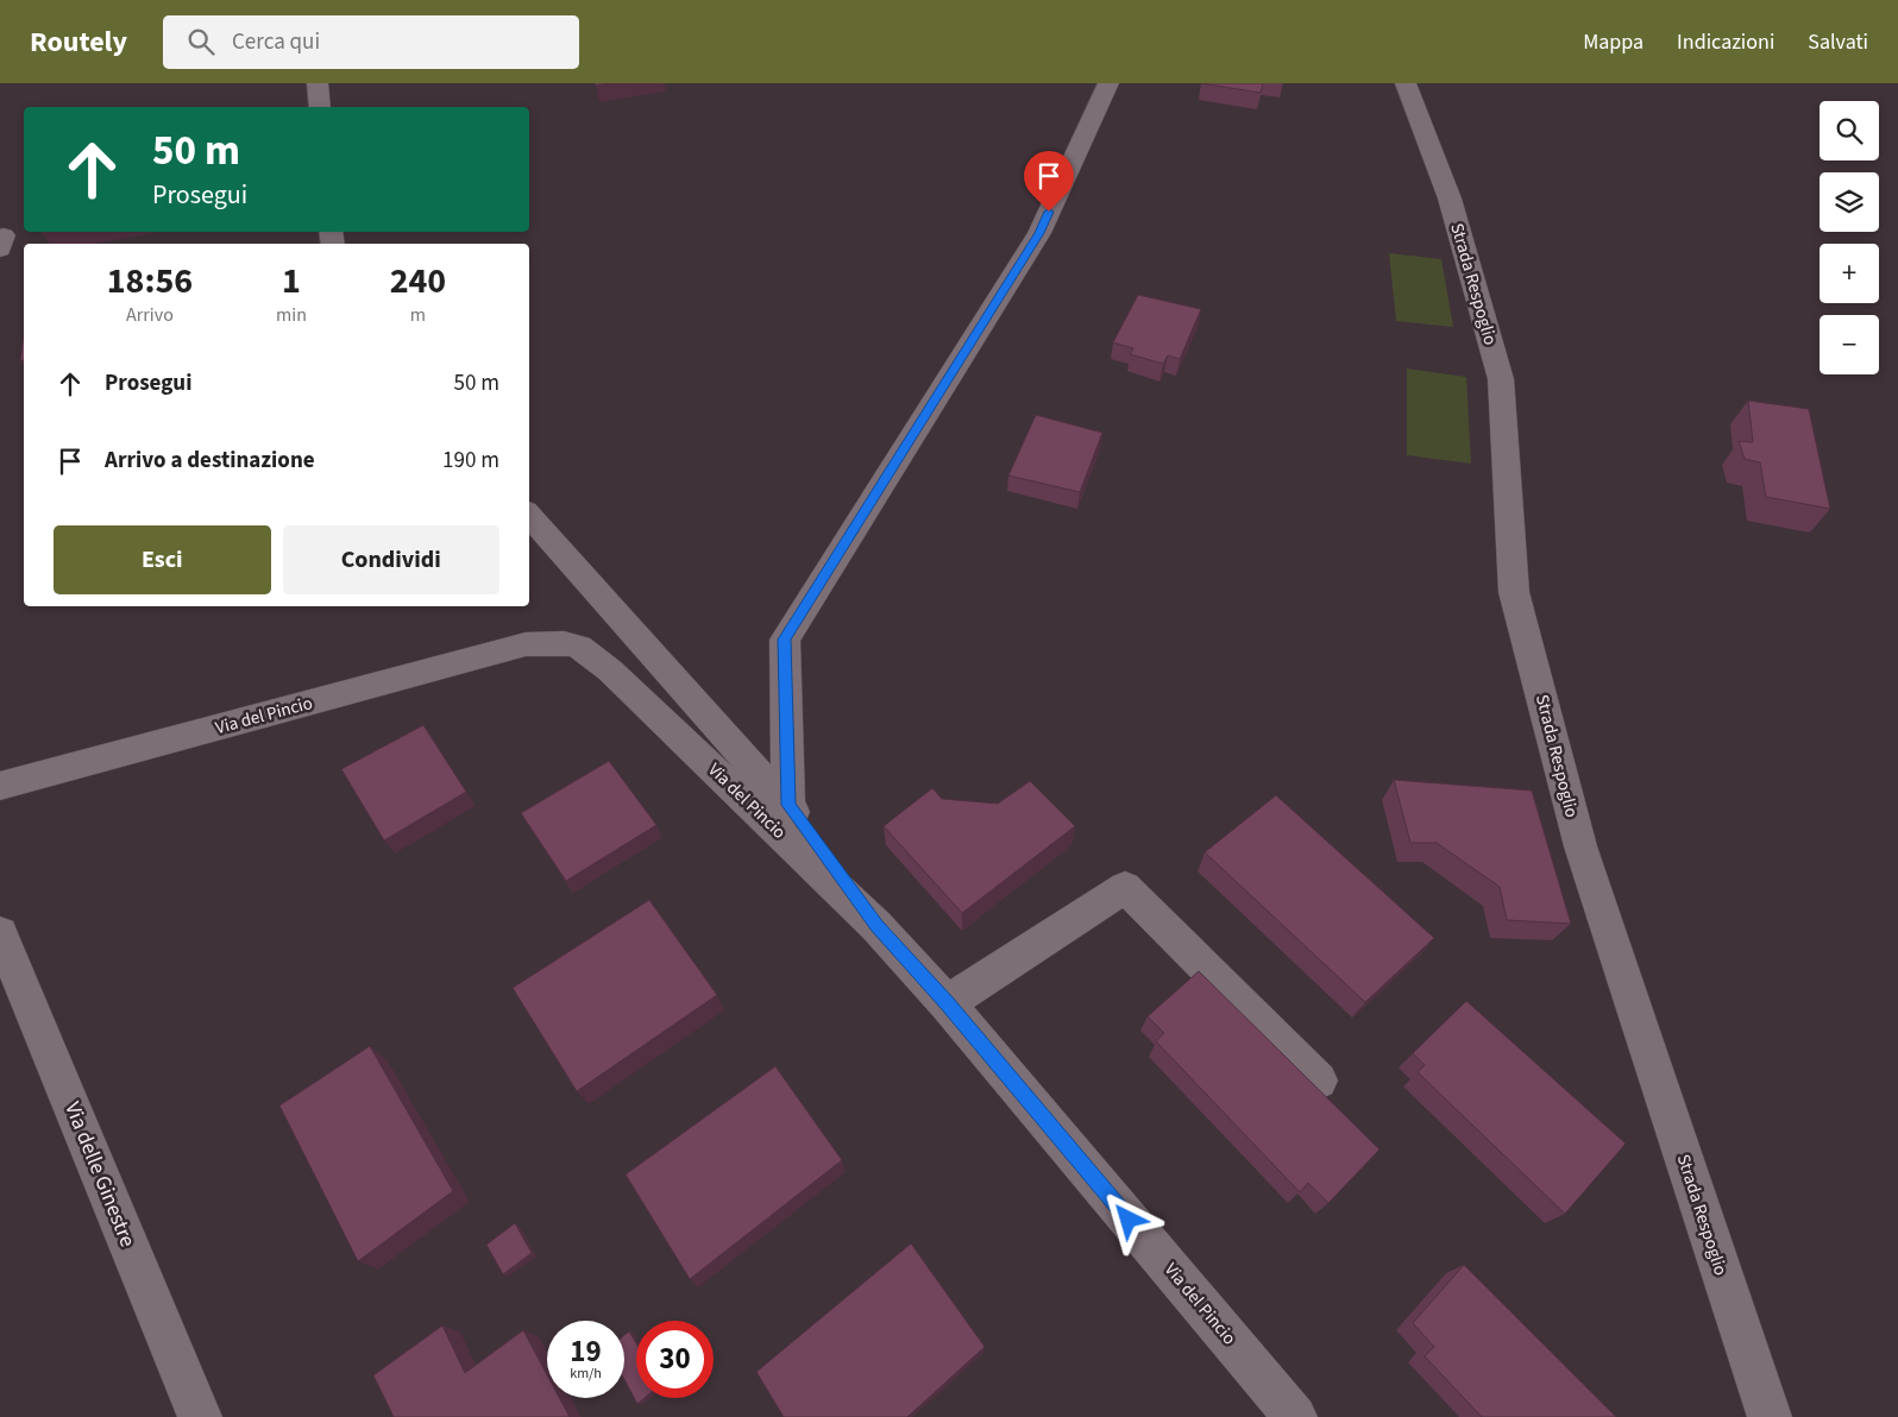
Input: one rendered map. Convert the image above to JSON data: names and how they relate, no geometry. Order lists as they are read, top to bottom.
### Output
{
  "streets": {
    "street": ["Strada Respoglio", "Via del Pincio", "Via delle Ginestre"]
  },
  "page": {
    "header": "Routely",
    "search": "Cerca qui",
    "nav": ["Mappa", "Indicazioni", "Salvati"],
    "map_buttons": ["+", "−"],
    "turn": ["50 m", "Prosegui"],
    "eta": [
      "18:56",
      "Arrivo",
      "1",
      "min",
      "240",
      "m"
    ],
    "list": [
      {
        "name": "Prosegui",
        "value": "50 m"
      },
      {
        "name": "Arrivo a destinazione",
        "value": "190 m"
      }
    ],
    "buttons": ["Esci", "Condividi"],
    "speed": "19 km/h",
    "limit": "30"
  }
}
